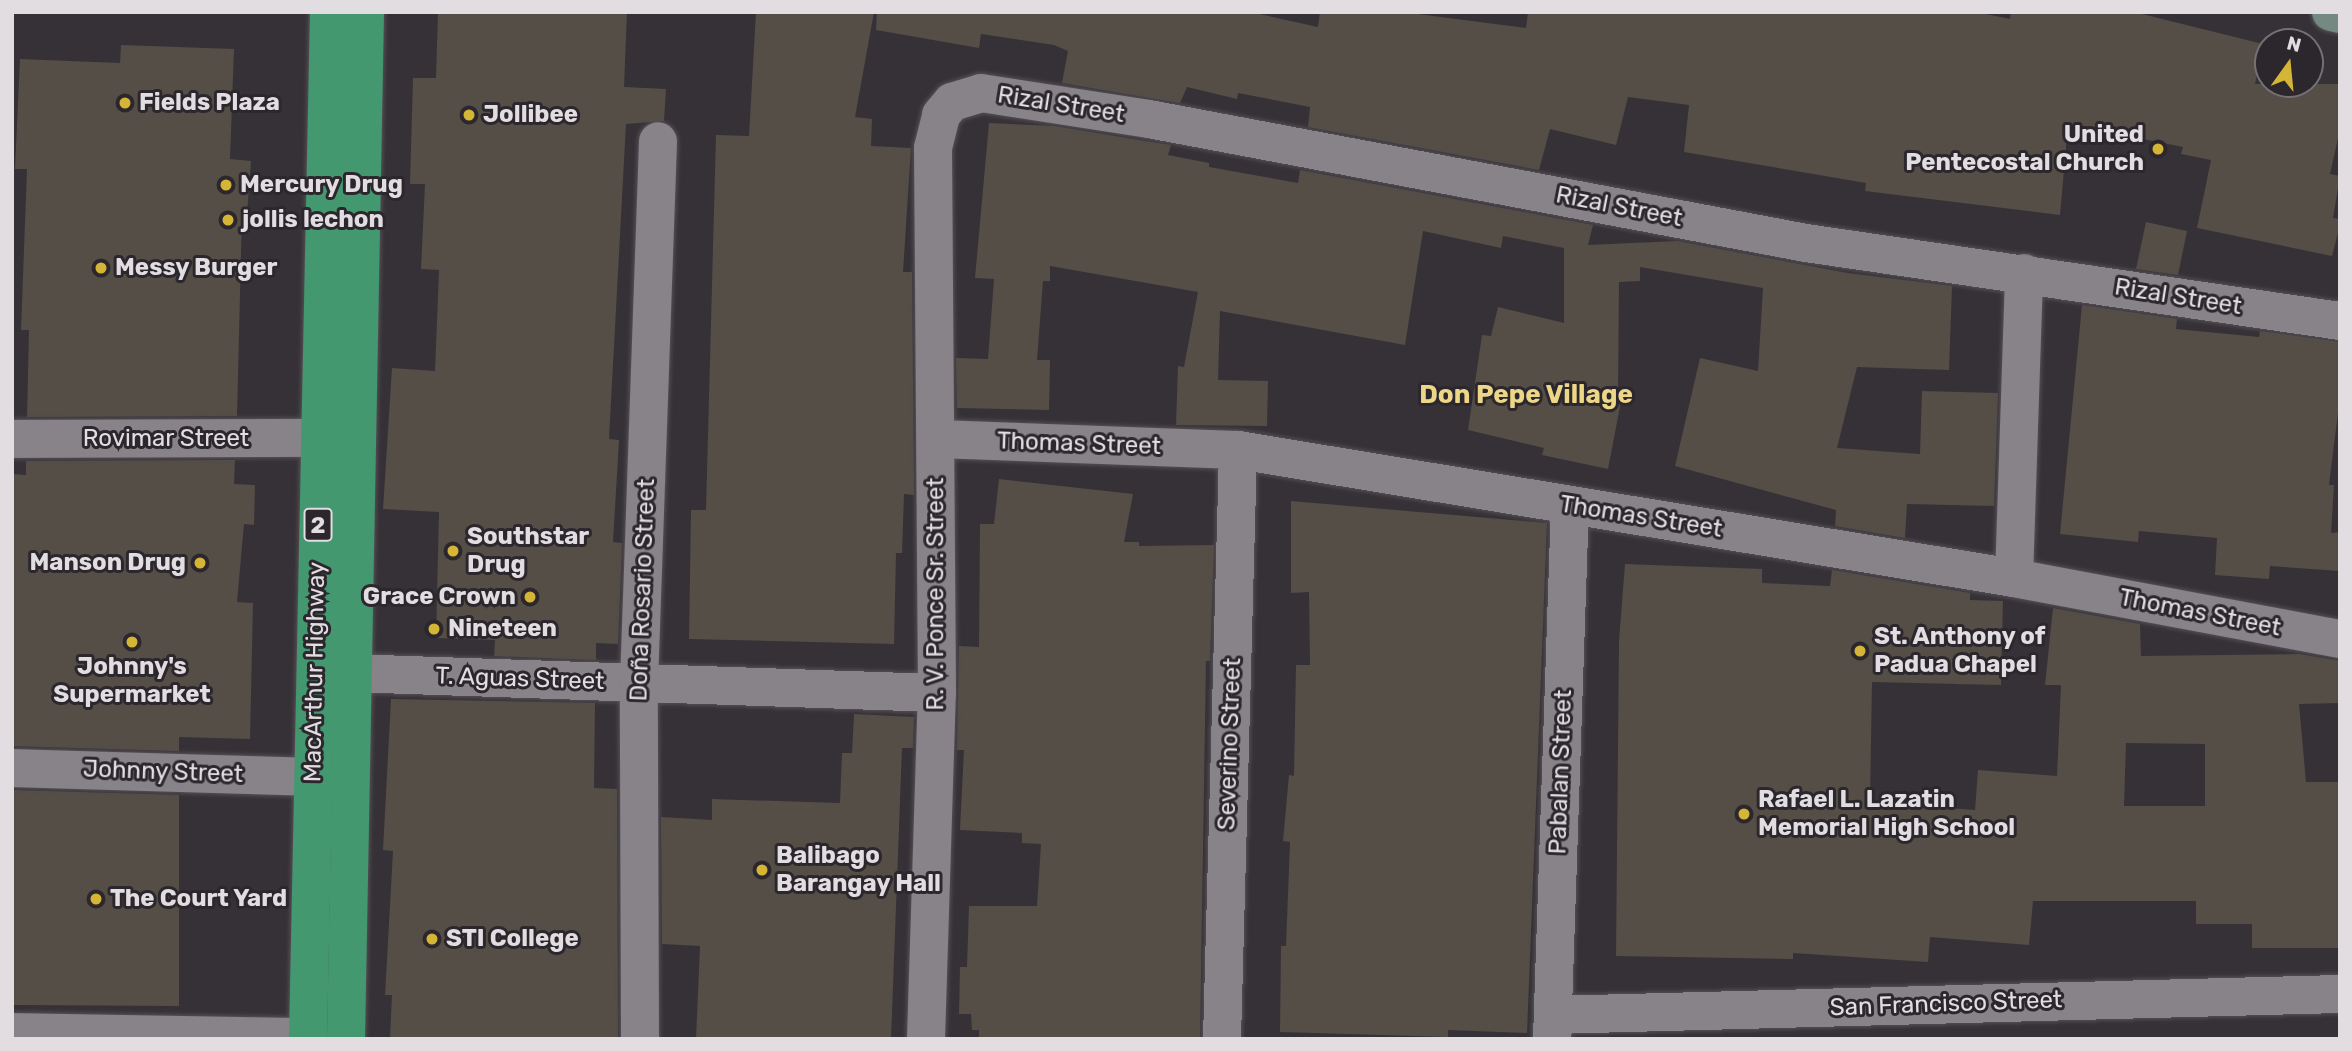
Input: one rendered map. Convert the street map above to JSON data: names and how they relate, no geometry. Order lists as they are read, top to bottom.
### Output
{
  "streets": {
    "highway": ["2", "MacArthur Highway"],
    "street": [
      "Rizal Street",
      "Rovimar Street",
      "Thomas Street",
      "Doña Rosario Street",
      "R. V. Ponce Sr. Street",
      "T. Aguas Street",
      "Severino Street",
      "Johnny Street",
      "Pabalan Street",
      "San Francisco Street"
    ]
  },
  "crossings": [
    ["Rizal Street", "R. V. Ponce Sr. Street"],
    ["Rovimar Street", "MacArthur Highway"],
    ["Thomas Street", "R. V. Ponce Sr. Street"],
    ["Thomas Street", "Severino Street"],
    ["Thomas Street", "Pabalan Street"],
    ["Doña Rosario Street", "T. Aguas Street"],
    ["R. V. Ponce Sr. Street", "T. Aguas Street"],
    ["MacArthur Highway", "T. Aguas Street"],
    ["MacArthur Highway", "Johnny Street"],
    ["Pabalan Street", "San Francisco Street"]
  ],
  "districts": ["Don Pepe Village"],
  "places": [
    "Fields Plaza",
    "Jollibee",
    "United Pentecostal Church",
    "Mercury Drug",
    "jollis lechon",
    "Messy Burger",
    "Southstar Drug",
    "Manson Drug",
    "Grace Crown",
    "Nineteen",
    "Johnny's Supermarket",
    "St. Anthony of Padua Chapel",
    "Rafael L. Lazatin Memorial High School",
    "Balibago Barangay Hall",
    "The Court Yard",
    "STI College"
  ],
  "north": "top"
}
